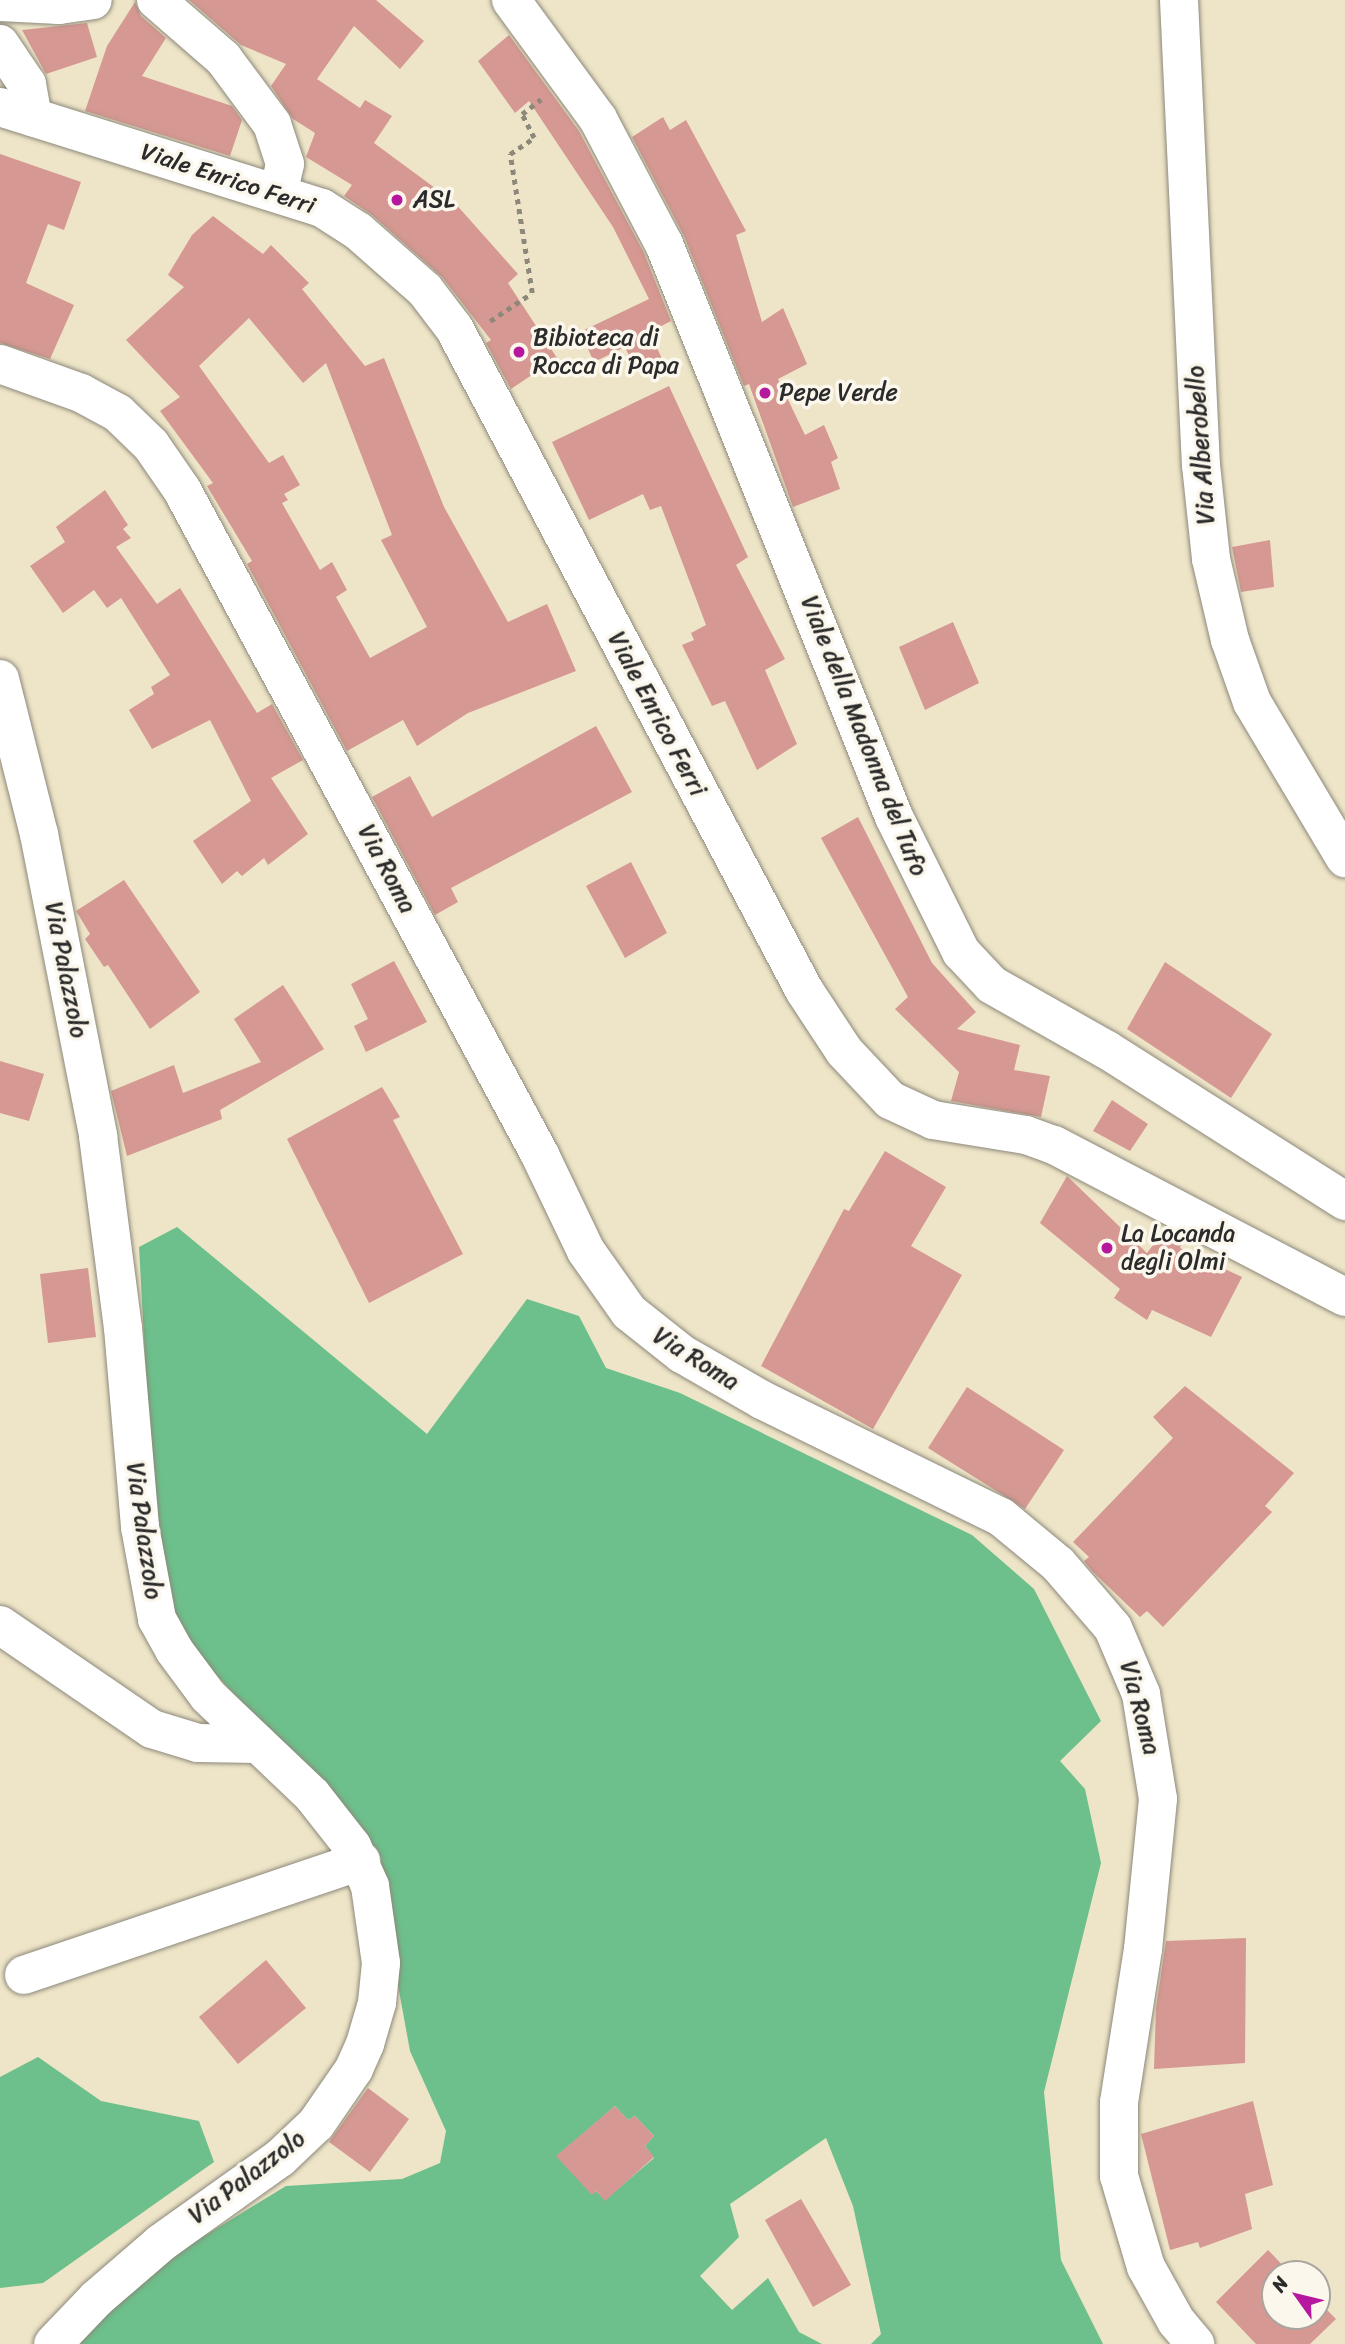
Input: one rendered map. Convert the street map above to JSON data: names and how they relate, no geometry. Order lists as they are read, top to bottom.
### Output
{
  "streets": {
    "street": [
      "Viale Enrico Ferri",
      "Via Alberobello",
      "Viale della Madonna del Tufo",
      "Via Roma",
      "Via Palazzolo"
    ]
  },
  "places": [
    "ASL",
    "Bibioteca di Rocca di Papa",
    "Pepe Verde",
    "La Locanda degli Olmi"
  ],
  "north": "top left"
}
